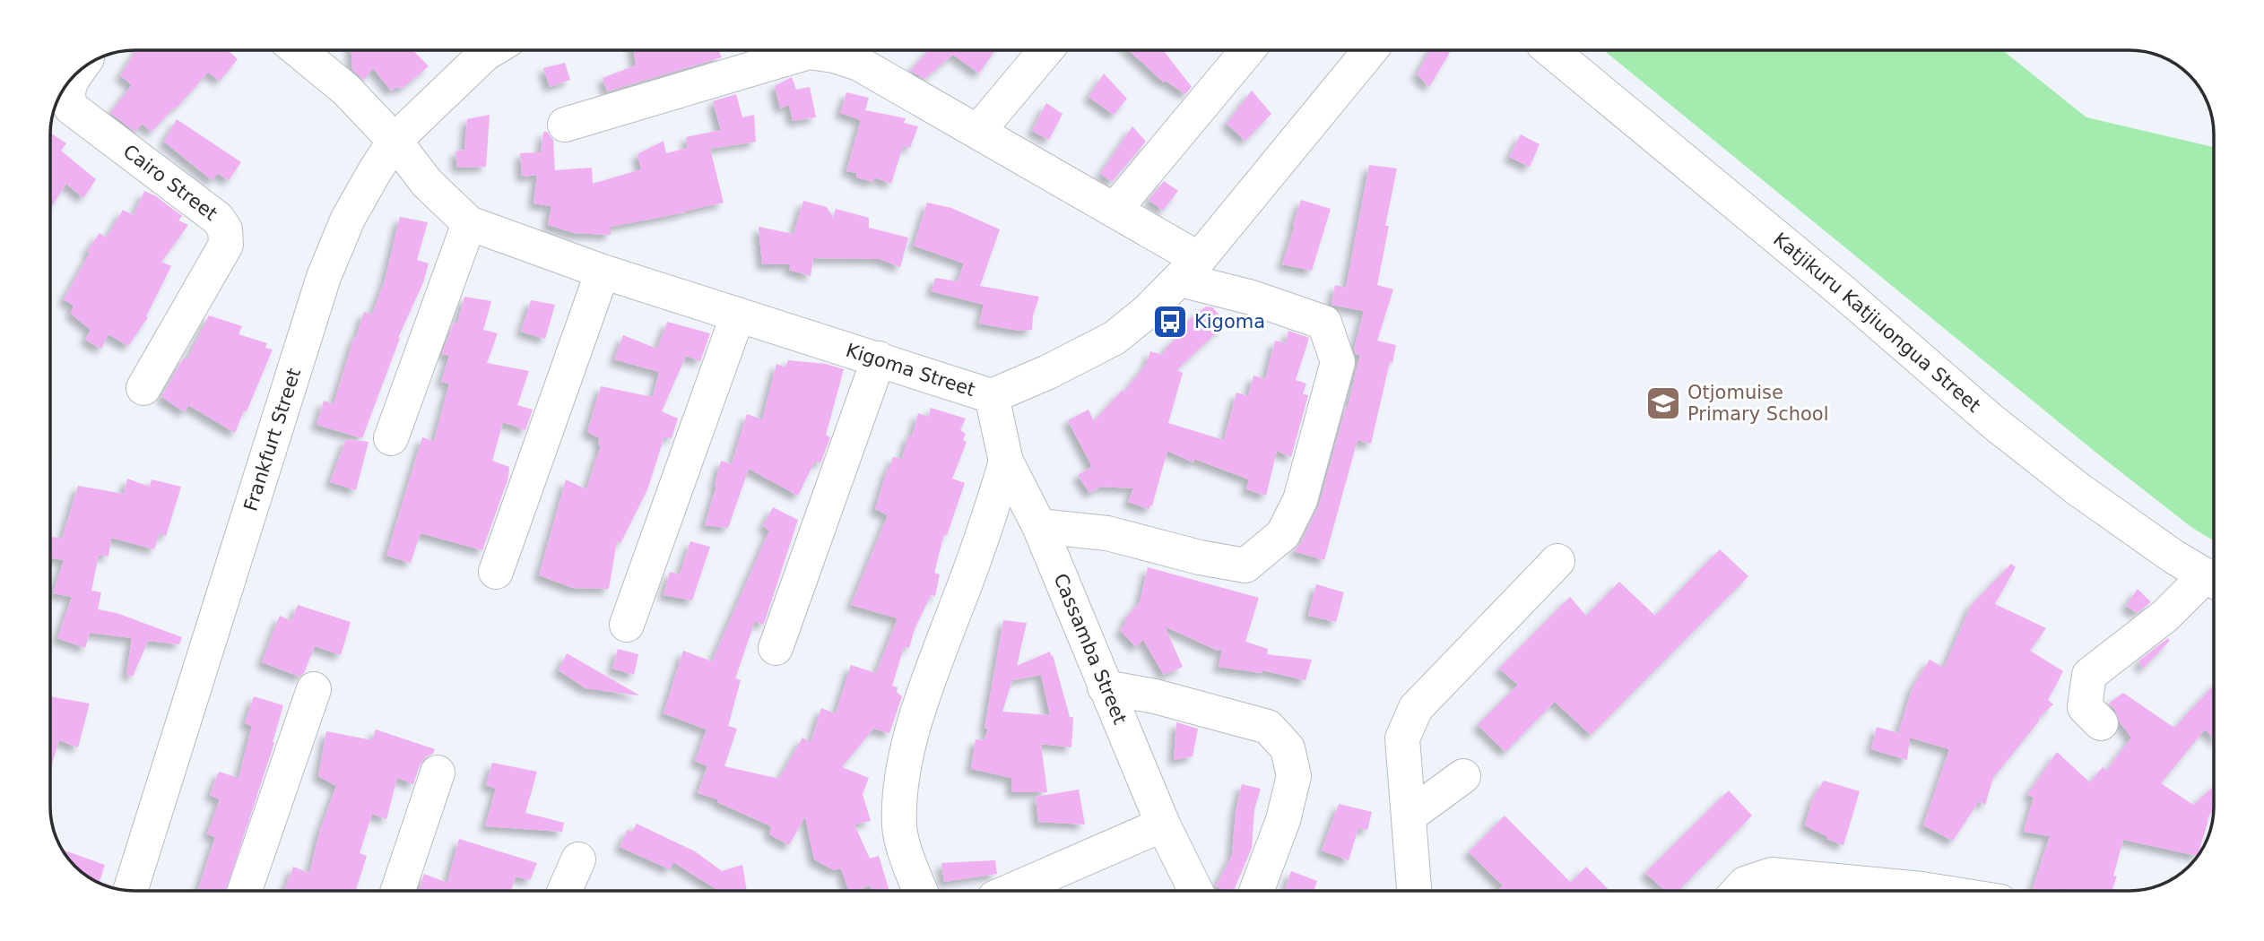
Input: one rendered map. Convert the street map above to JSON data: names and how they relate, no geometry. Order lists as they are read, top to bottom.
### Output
{
  "streets": {
    "street": [
      "Cairo Street",
      "Katjikuru Katjiuongua Street",
      "Kigoma Street",
      "Frankfurt Street",
      "Cassamba Street"
    ]
  },
  "crossings": [
    ["Kigoma Street", "Frankfurt Street"],
    ["Kigoma Street", "Cassamba Street"]
  ],
  "places": {
    "bus stop": ["Kigoma"],
    "school or university": ["Otjomuise Primary School"]
  }
}
